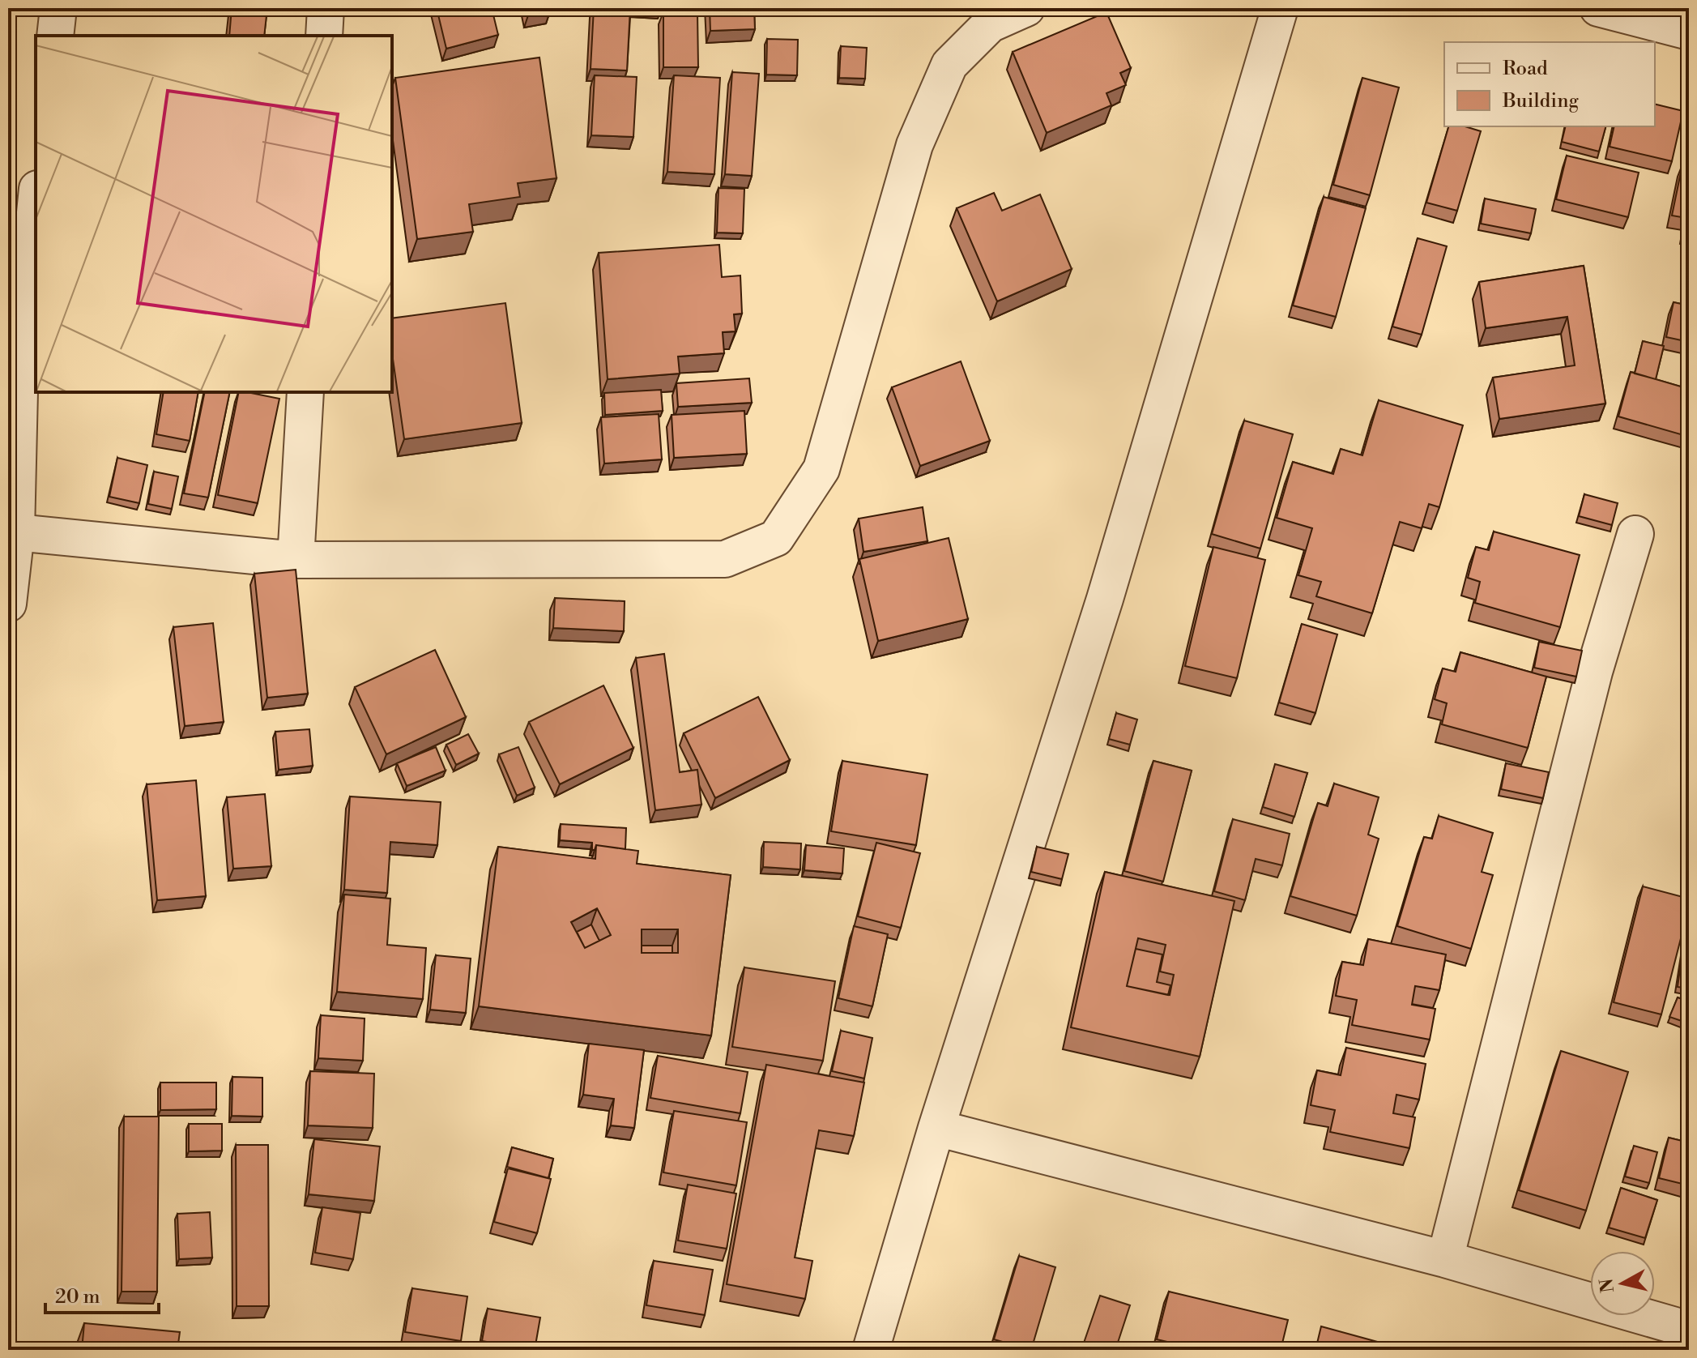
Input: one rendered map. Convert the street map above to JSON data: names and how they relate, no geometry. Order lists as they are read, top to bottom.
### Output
{
  "legend": ["Road", "Building"],
  "scale_bar": "20 m",
  "north": "left"
}
